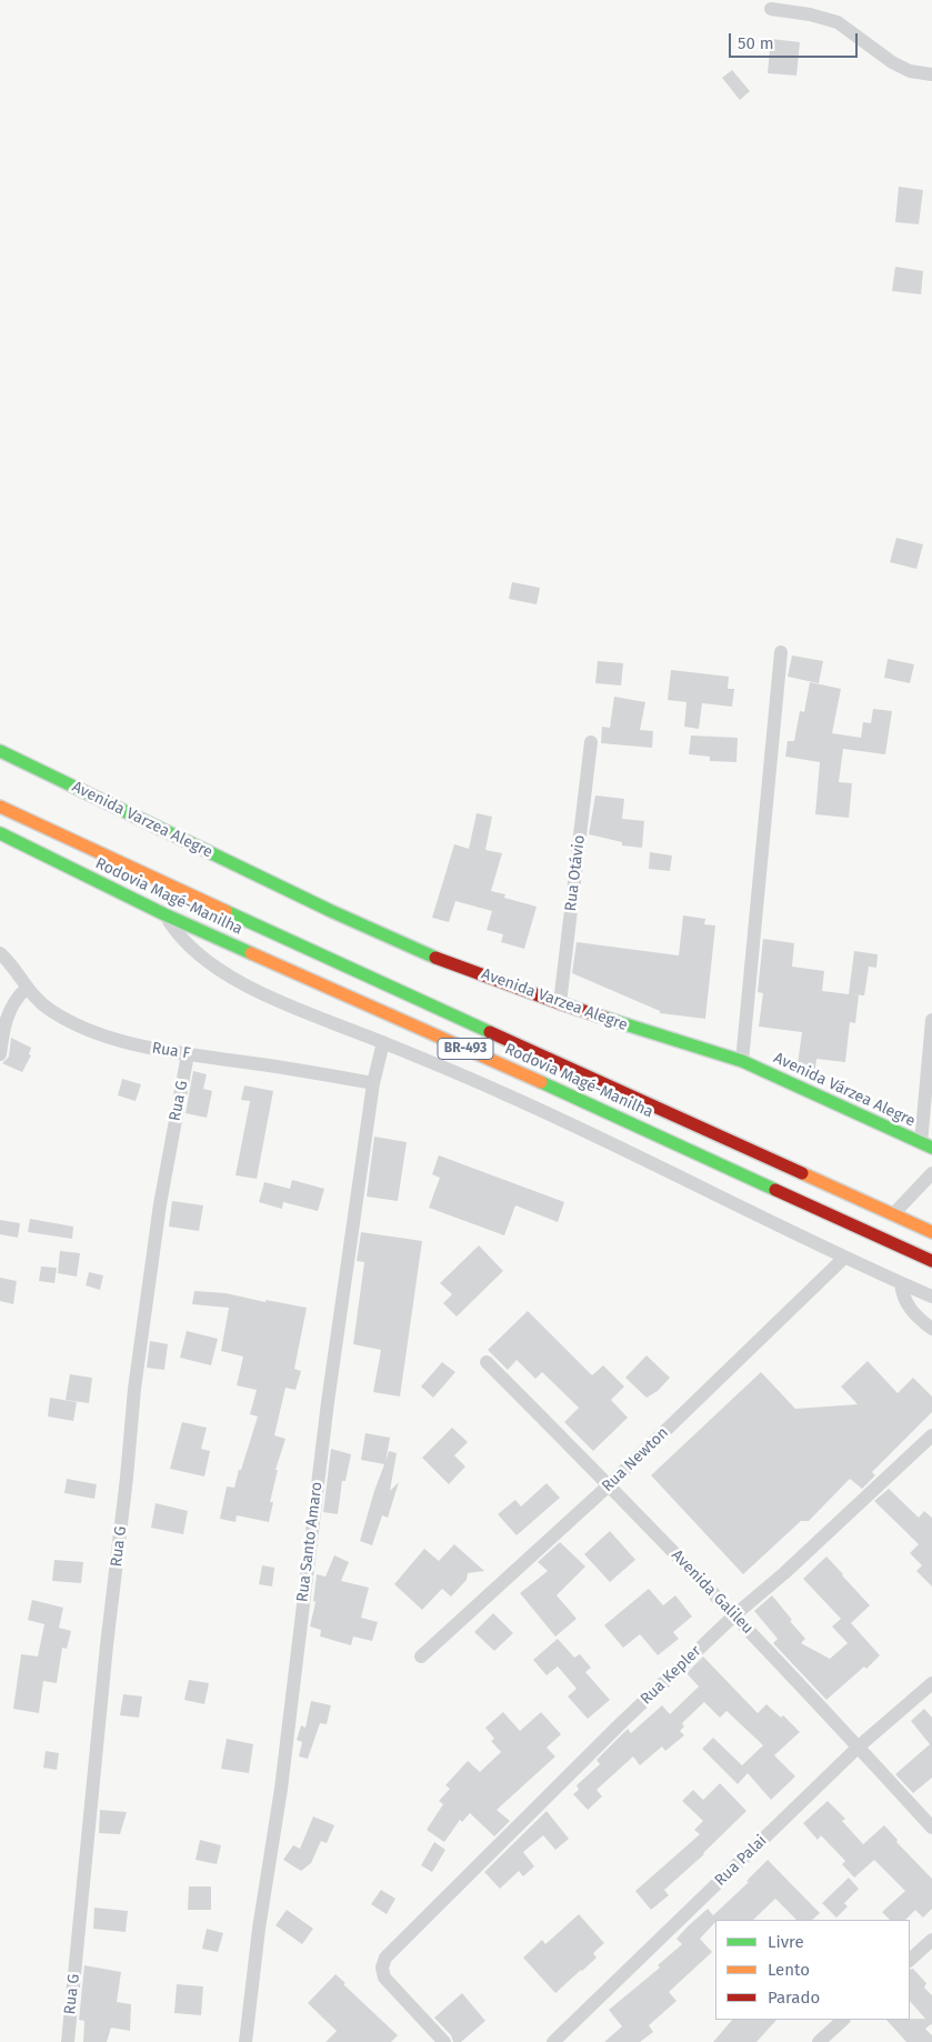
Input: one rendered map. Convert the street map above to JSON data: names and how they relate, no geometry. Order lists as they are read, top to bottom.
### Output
{
  "streets": {
    "main road": [
      "Avenida Varzea Alegre",
      "Rodovia Magé-Manilha",
      "BR-493",
      "Avenida Várzea Alegre"
    ],
    "street": [
      "Rua Otávio",
      "Rua F",
      "Rua G",
      "Rua Newton",
      "Rua Santo Amaro",
      "Avenida Galileu",
      "Rua Kepler",
      "Rua Palai"
    ]
  },
  "crossings": [
    ["Avenida Varzea Alegre", "Rua Otávio"],
    ["Avenida Varzea Alegre", "Avenida Várzea Alegre"],
    ["Rua F", "Rua G"],
    ["Rua F", "Rua Santo Amaro"],
    ["Rua Newton", "Avenida Galileu"],
    ["Avenida Galileu", "Rua Kepler"],
    ["Avenida Galileu", "Rua Palai"]
  ],
  "legend": ["Livre", "Lento", "Parado"],
  "scale_bar": "50 m"
}
